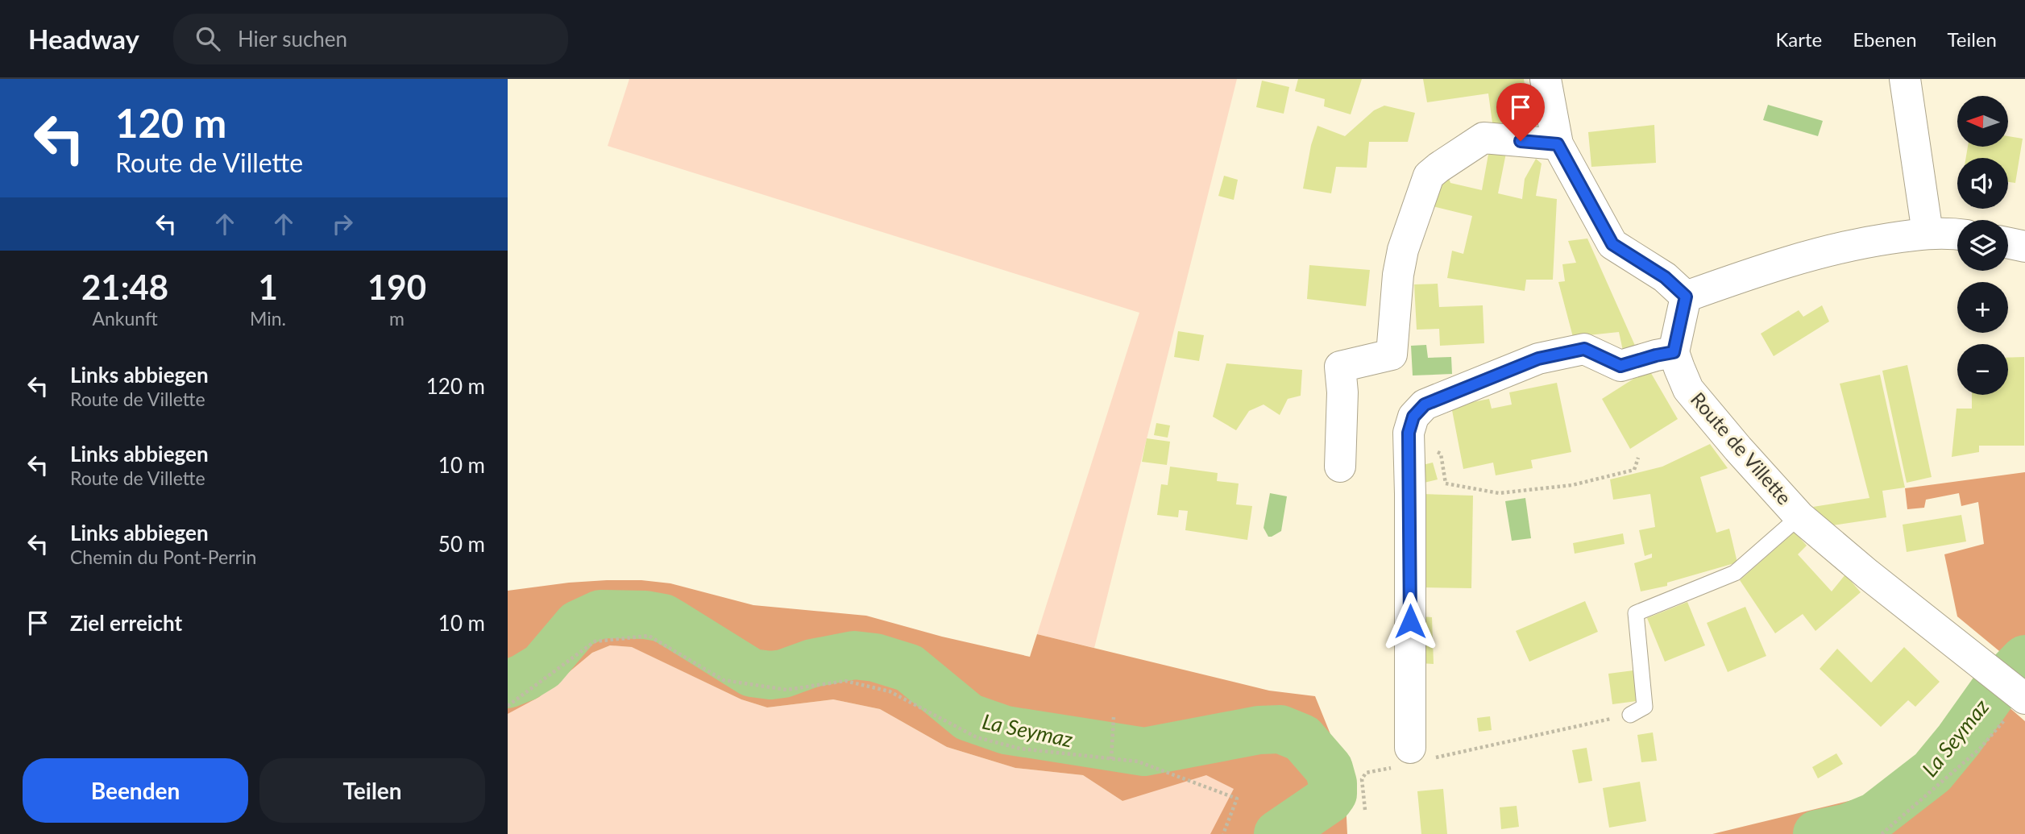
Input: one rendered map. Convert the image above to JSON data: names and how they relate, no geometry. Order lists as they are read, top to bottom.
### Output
{
  "streets": {
    "street": ["Route de Villette"]
  },
  "water": ["La Seymaz"],
  "north": "left",
  "page": {
    "header": "Headway",
    "search": "Hier suchen",
    "nav": ["Karte", "Ebenen", "Teilen"],
    "turn": ["120 m", "Route de Villette"],
    "map_buttons": ["+", "−"],
    "eta": [
      "21:48",
      "Ankunft",
      "1",
      "Min.",
      "190",
      "m"
    ],
    "list": [
      {
        "name": "Links abbiegen",
        "note": "Route de Villette",
        "value": "120 m"
      },
      {
        "name": "Links abbiegen",
        "note": "Route de Villette",
        "value": "10 m"
      },
      {
        "name": "Links abbiegen",
        "note": "Chemin du Pont-Perrin",
        "value": "50 m"
      },
      {
        "name": "Ziel erreicht",
        "value": "10 m"
      }
    ],
    "buttons": ["Beenden", "Teilen"]
  }
}
